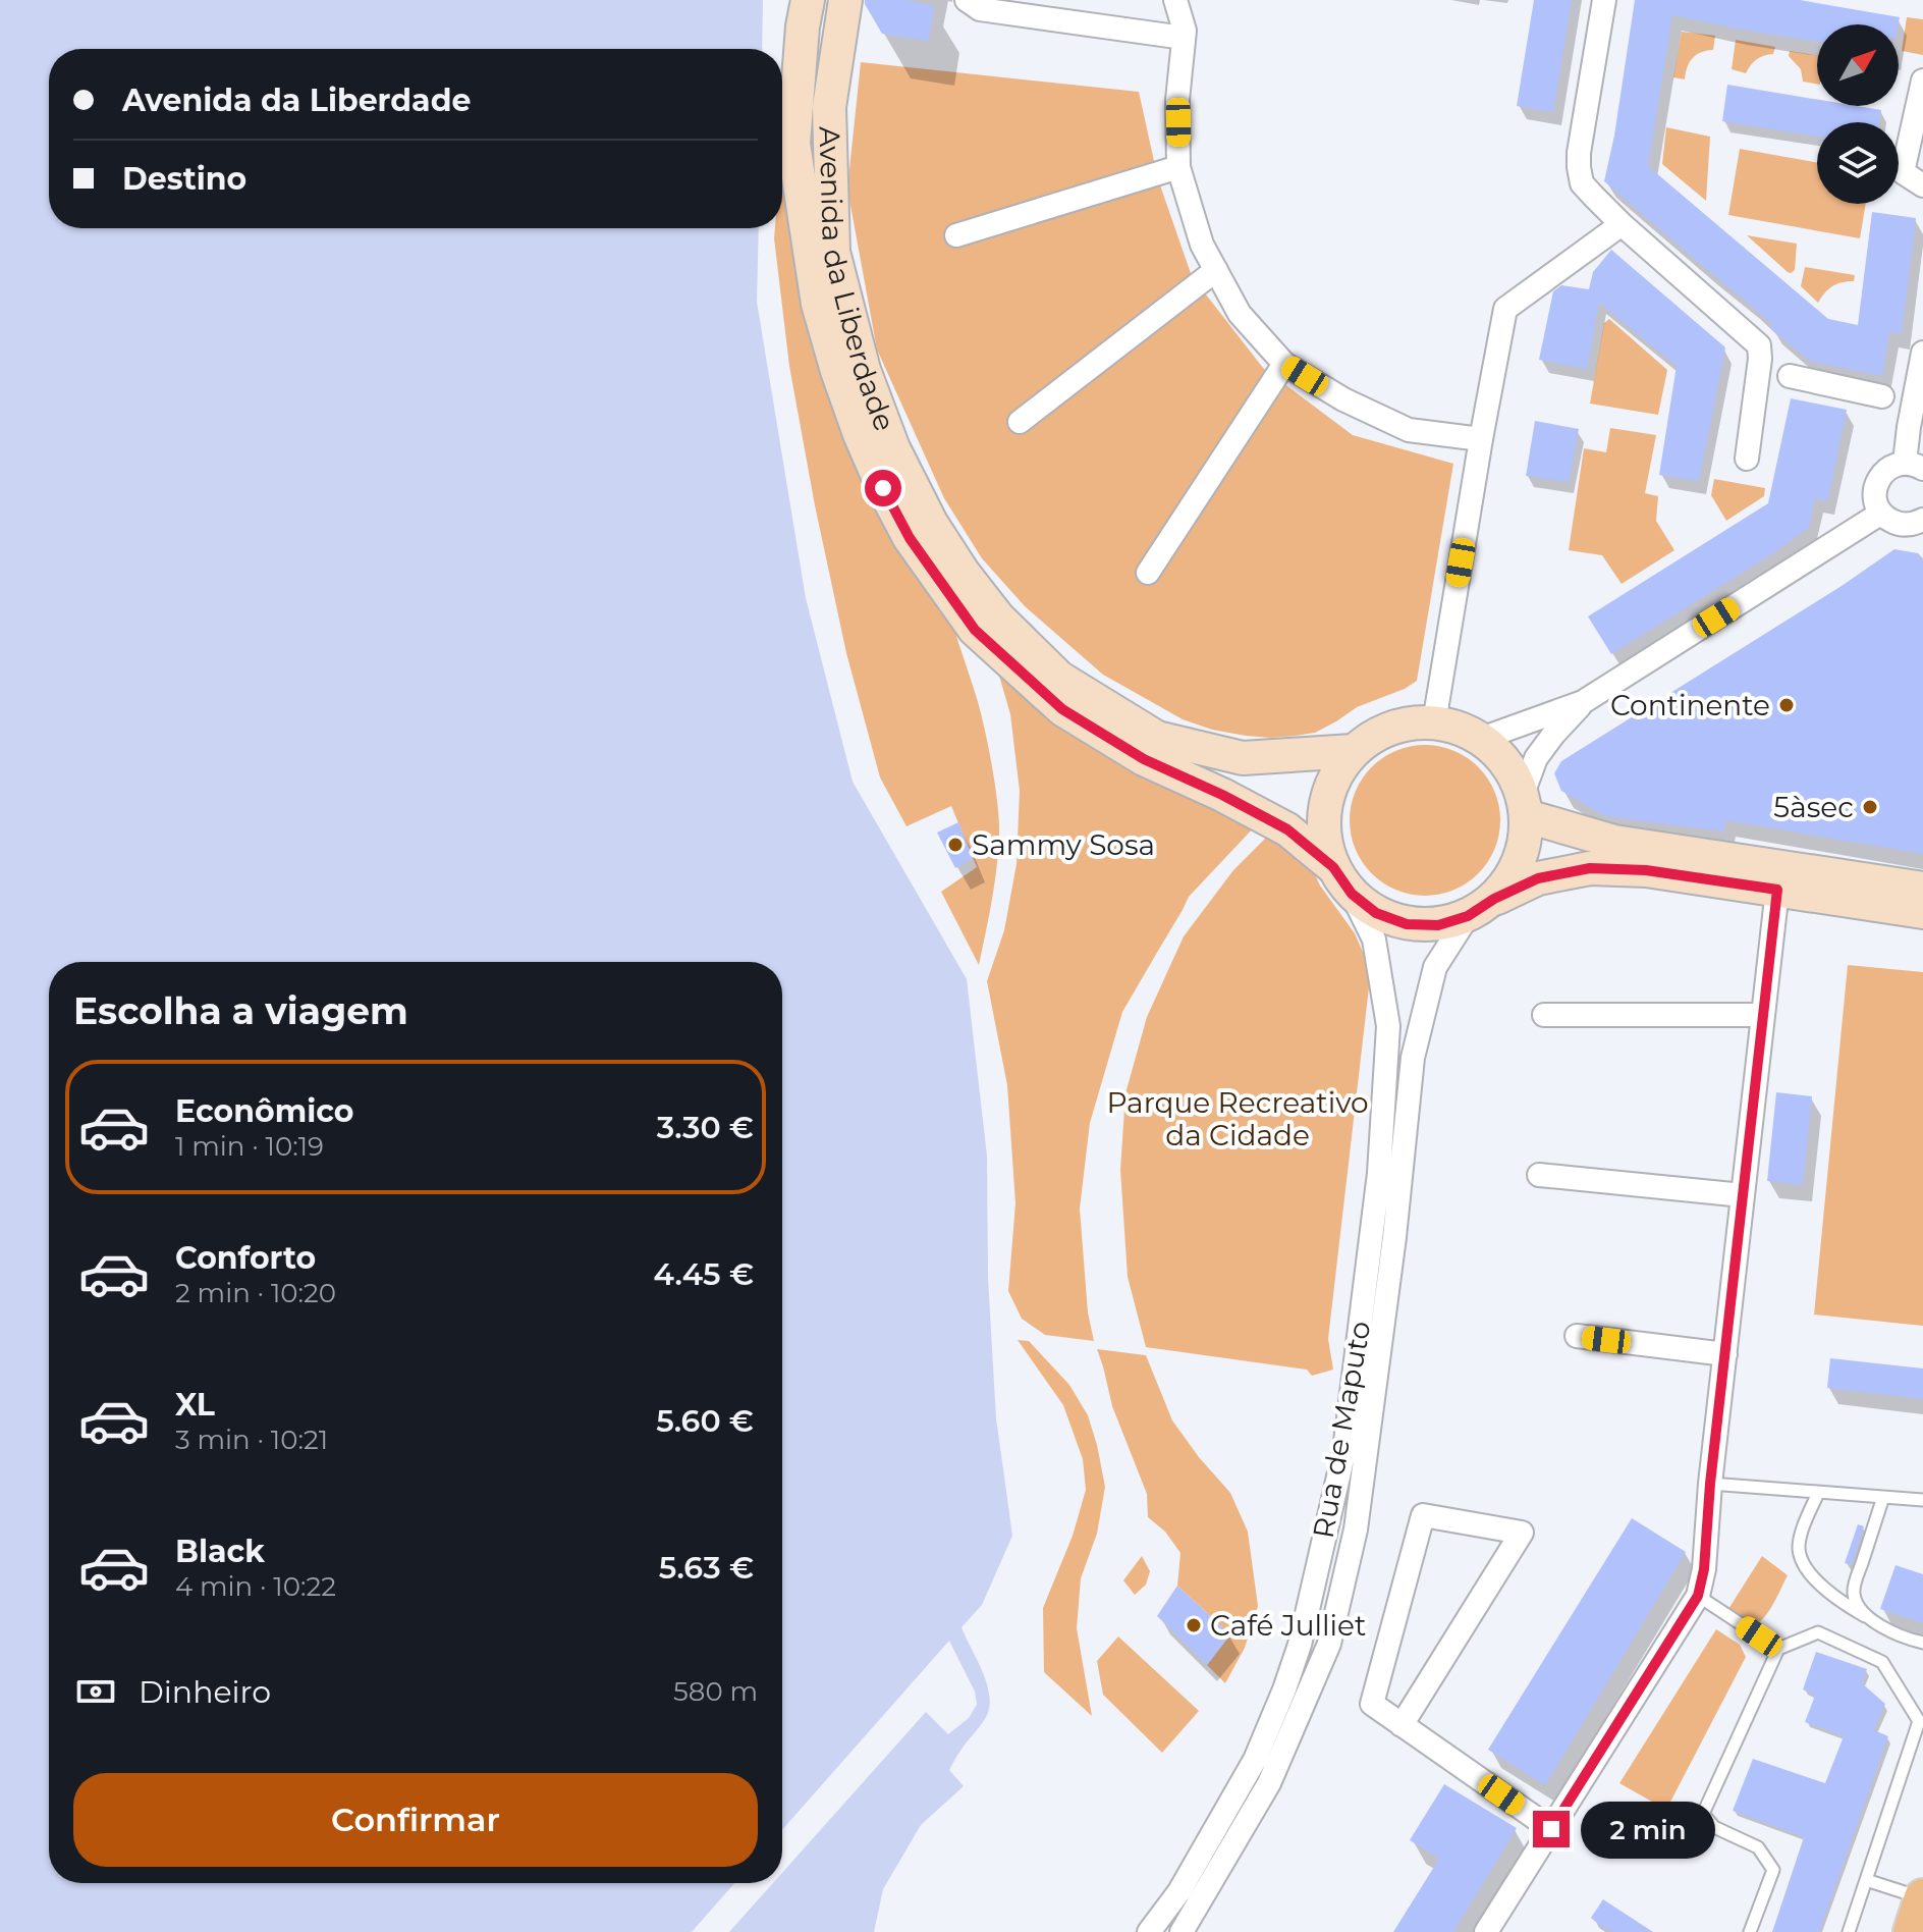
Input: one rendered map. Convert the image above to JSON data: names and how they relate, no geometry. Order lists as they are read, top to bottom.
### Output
{
  "streets": {
    "main road": ["Avenida da Liberdade"],
    "street": ["Rua de Maputo"]
  },
  "crossings": [
    ["Avenida da Liberdade", "Rua de Maputo"]
  ],
  "parks": ["Parque Recreativo da Cidade"],
  "places": [
    "Continente",
    "5àsec",
    "Sammy Sosa",
    "Café Julliet"
  ],
  "north": "top right",
  "page": {
    "banner": ["Avenida da Liberdade", "Destino"],
    "heading": "Escolha a viagem",
    "list": [
      {
        "name": "Econômico",
        "note": "1 min · 10:19",
        "value": "3.30 €"
      },
      {
        "name": "Conforto",
        "note": "2 min · 10:20",
        "value": "4.45 €"
      },
      {
        "name": "XL",
        "note": "3 min · 10:21",
        "value": "5.60 €"
      },
      {
        "name": "Black",
        "note": "4 min · 10:22",
        "value": "5.63 €"
      }
    ],
    "pay": ["Dinheiro", "580 m"],
    "buttons": "Confirmar",
    "bubble": "2 min"
  }
}
